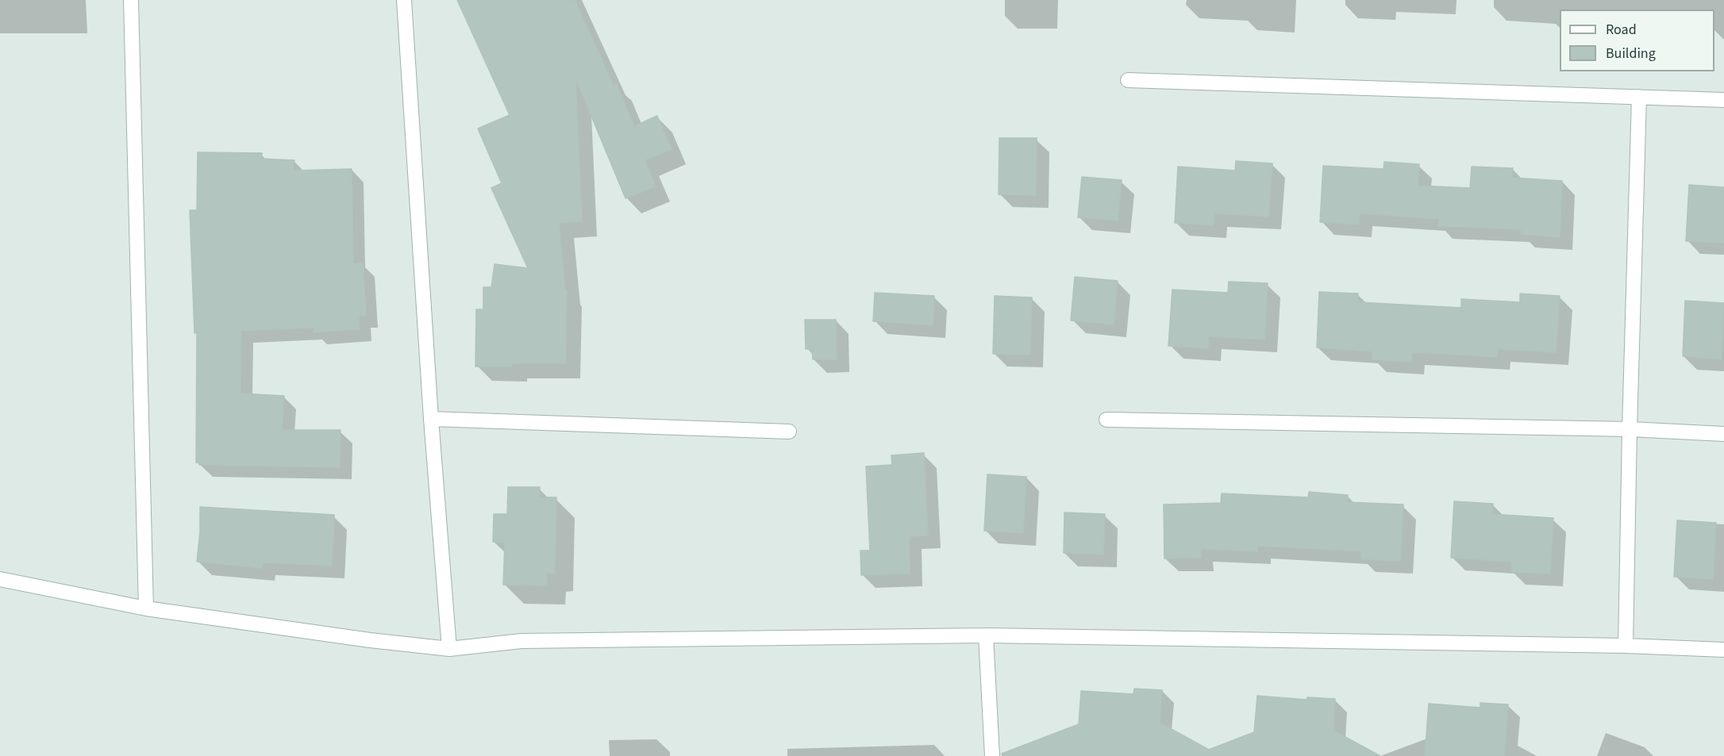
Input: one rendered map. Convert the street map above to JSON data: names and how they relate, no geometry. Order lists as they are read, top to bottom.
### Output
{
  "legend": ["Road", "Building"]
}
